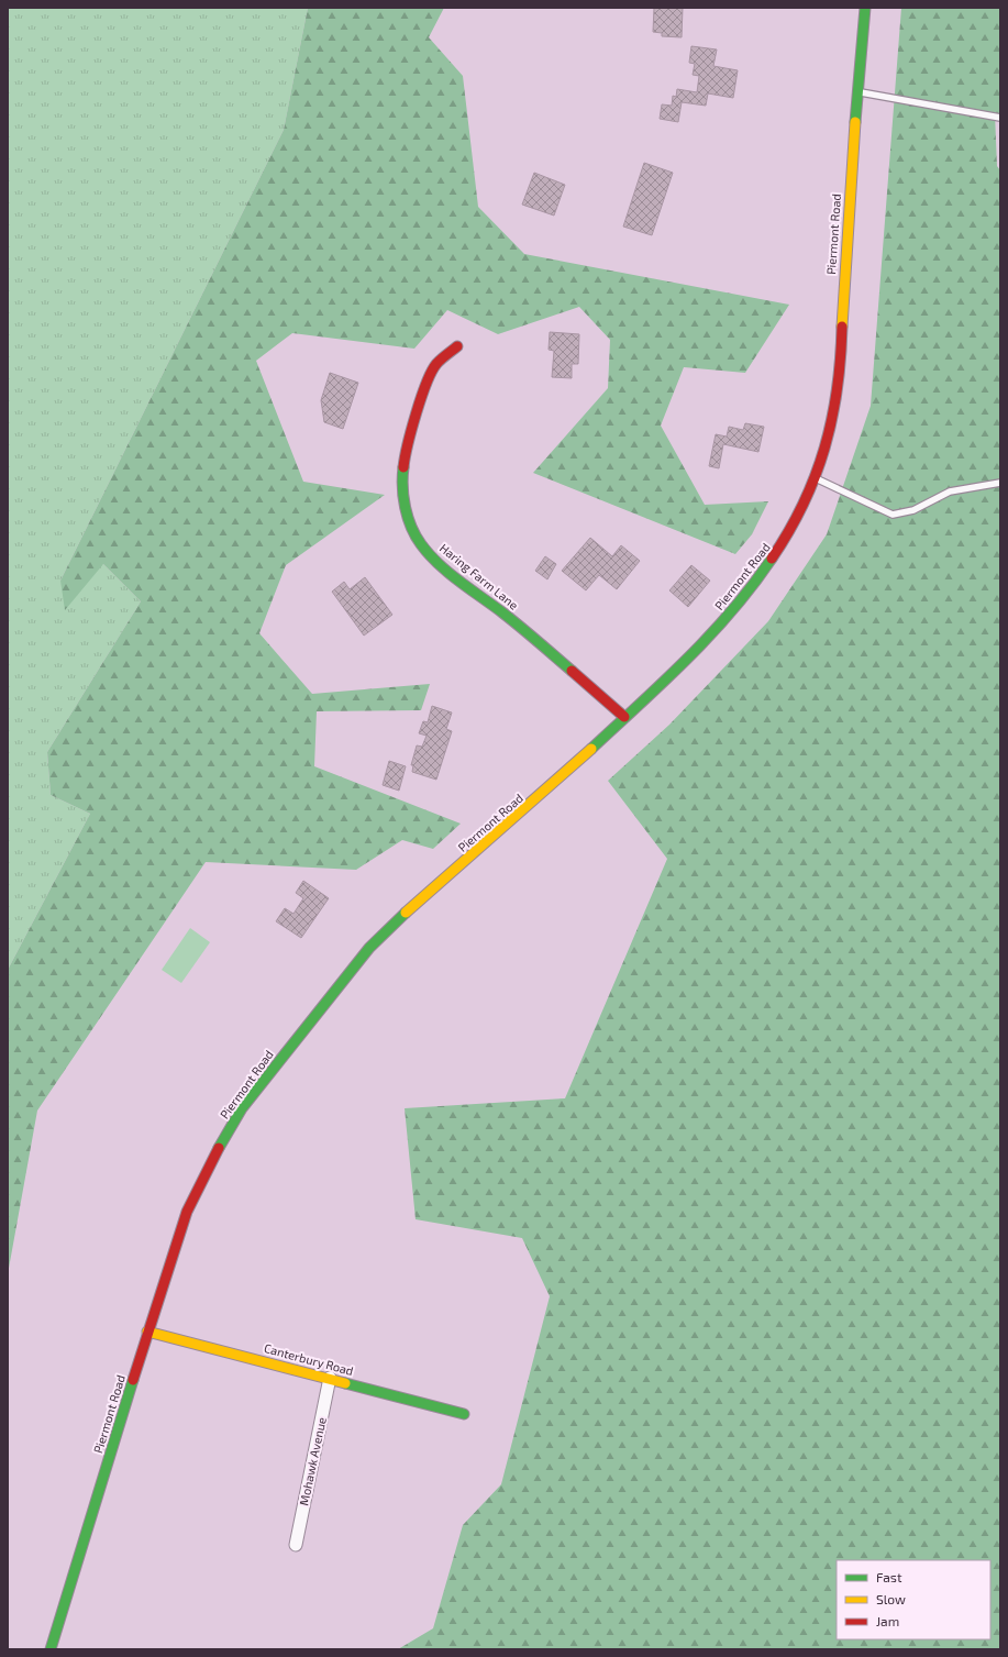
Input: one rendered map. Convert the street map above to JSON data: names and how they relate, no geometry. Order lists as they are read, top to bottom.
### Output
{
  "streets": {
    "main road": ["Piermont Road", "Haring Farm Lane", "Canterbury Road"],
    "street": ["Mohawk Avenue"]
  },
  "crossings": [
    ["Piermont Road", "Haring Farm Lane"],
    ["Piermont Road", "Canterbury Road"],
    ["Canterbury Road", "Mohawk Avenue"]
  ],
  "legend": ["Fast", "Slow", "Jam"]
}
